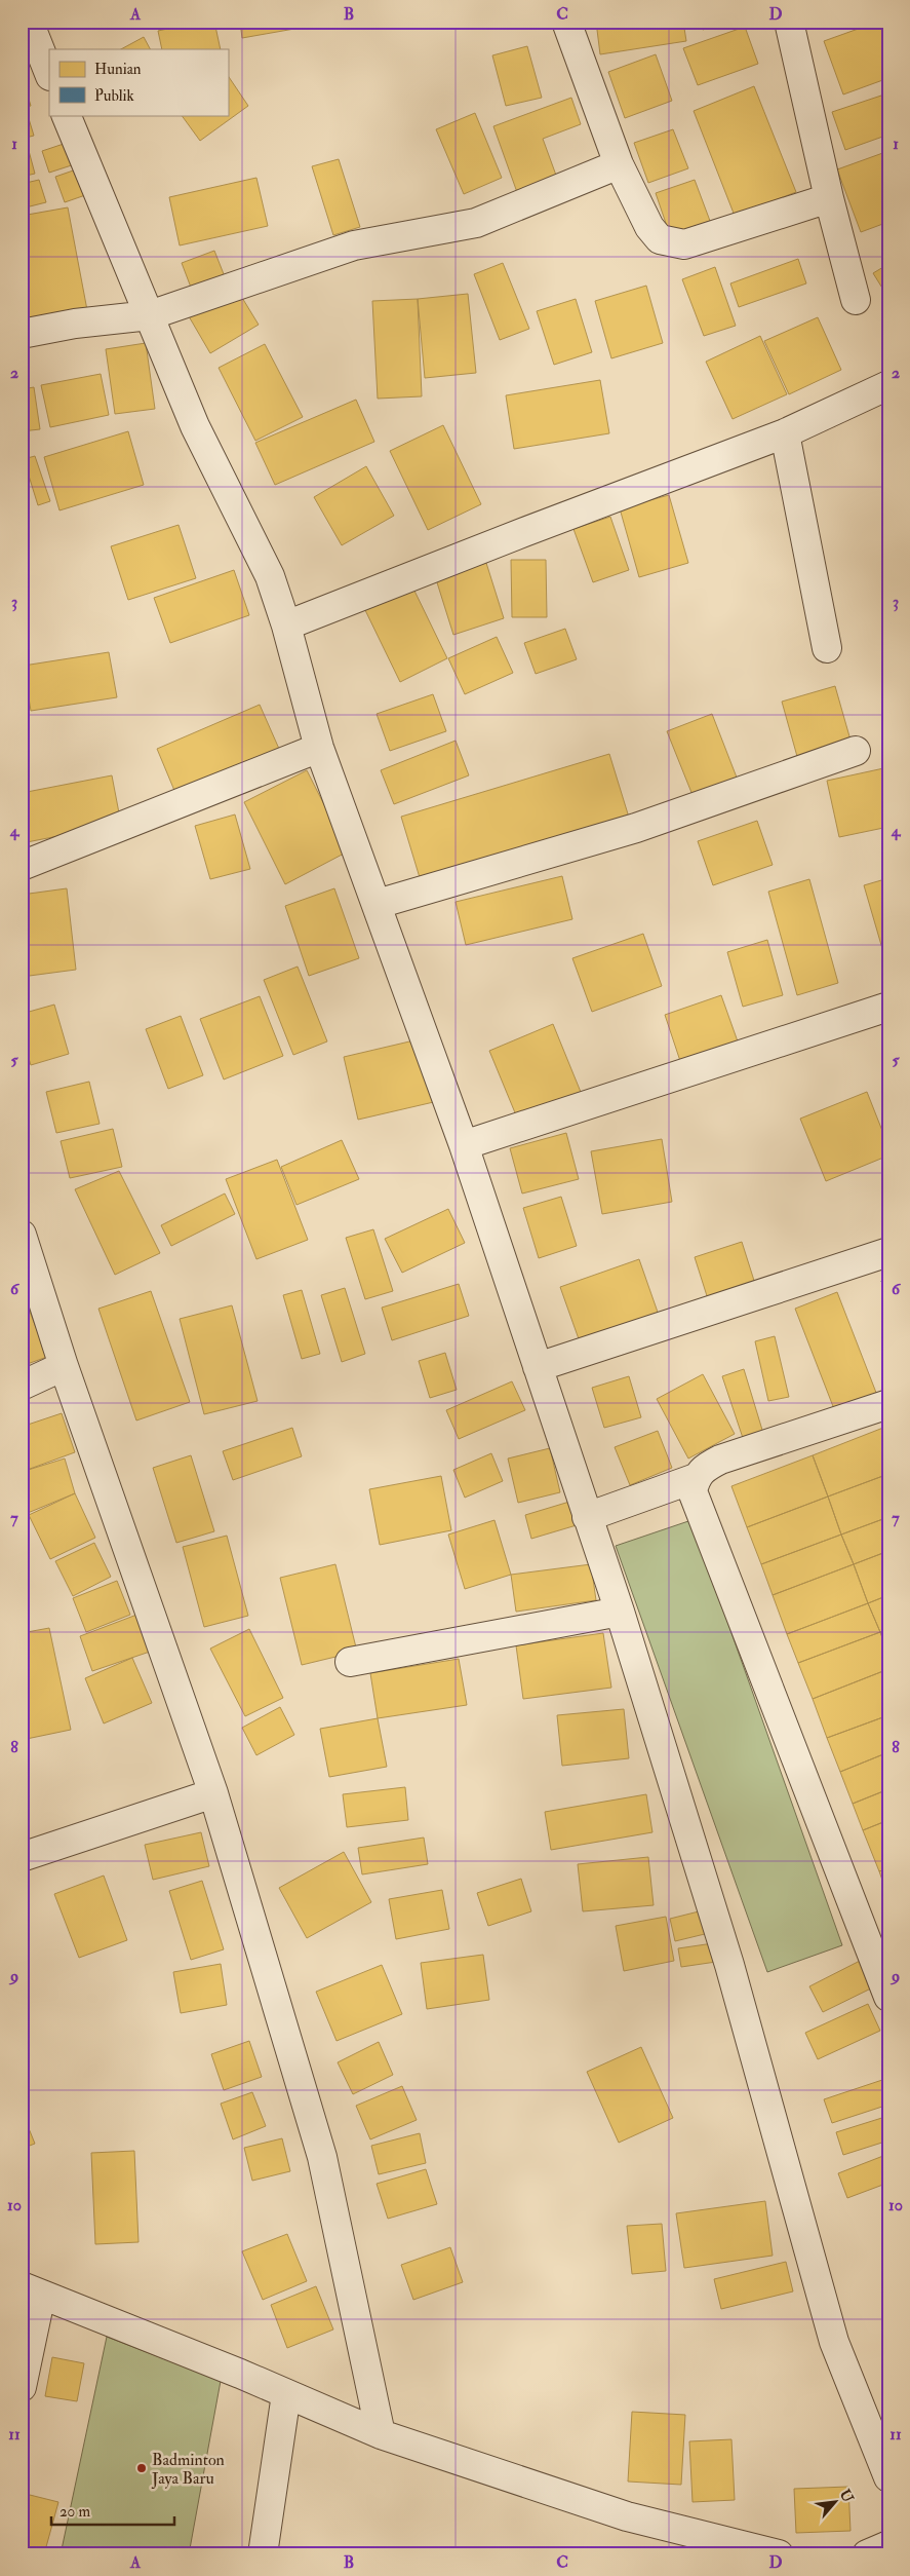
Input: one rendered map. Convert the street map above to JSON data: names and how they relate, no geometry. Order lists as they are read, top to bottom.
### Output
{
  "places": ["Badminton Jaya Baru"],
  "legend": ["Hunian", "Publik"],
  "scale_bar": "20 m",
  "north": "top right",
  "grid": {
    "columns": [
      "A",
      "B",
      "C",
      "D"
    ],
    "rows": [
      "1",
      "2",
      "3",
      "4",
      "5",
      "6",
      "7",
      "8",
      "9",
      "10",
      "11"
    ]
  }
}
